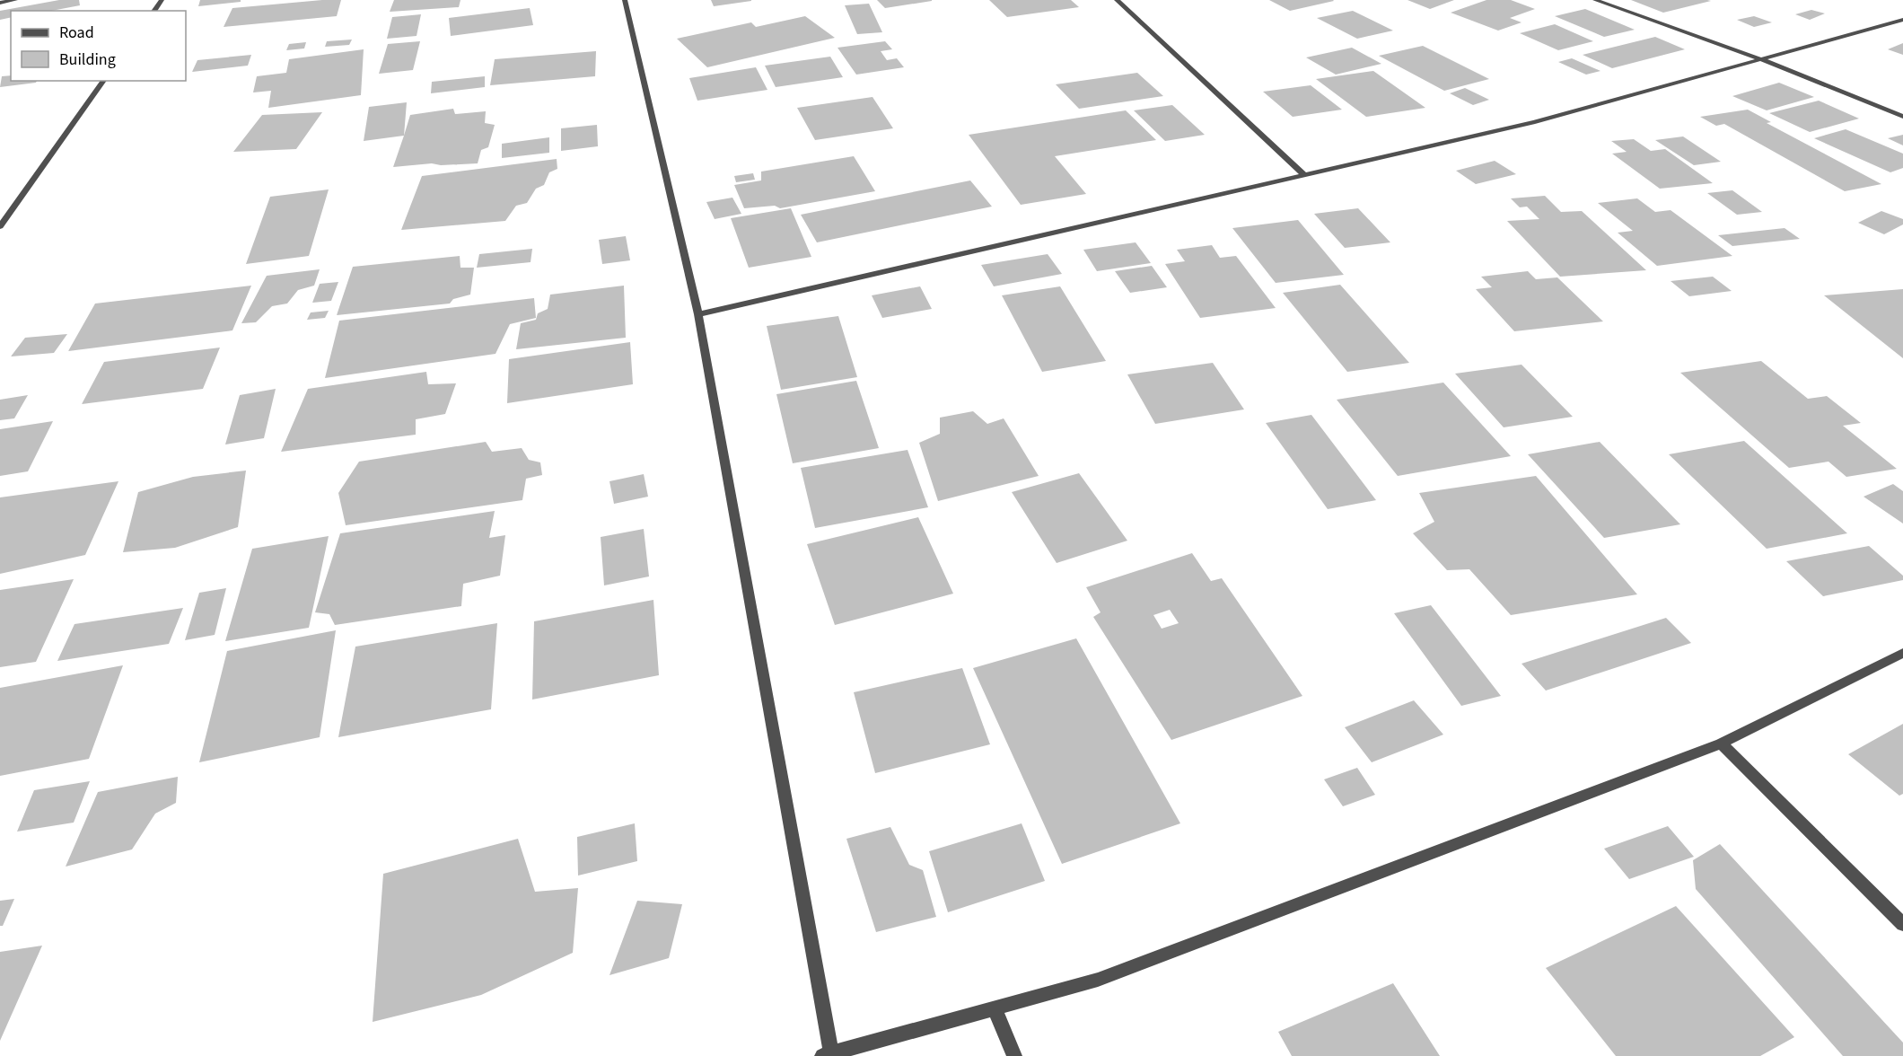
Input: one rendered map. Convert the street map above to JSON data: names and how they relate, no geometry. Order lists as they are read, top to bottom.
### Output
{
  "legend": ["Road", "Building"]
}
